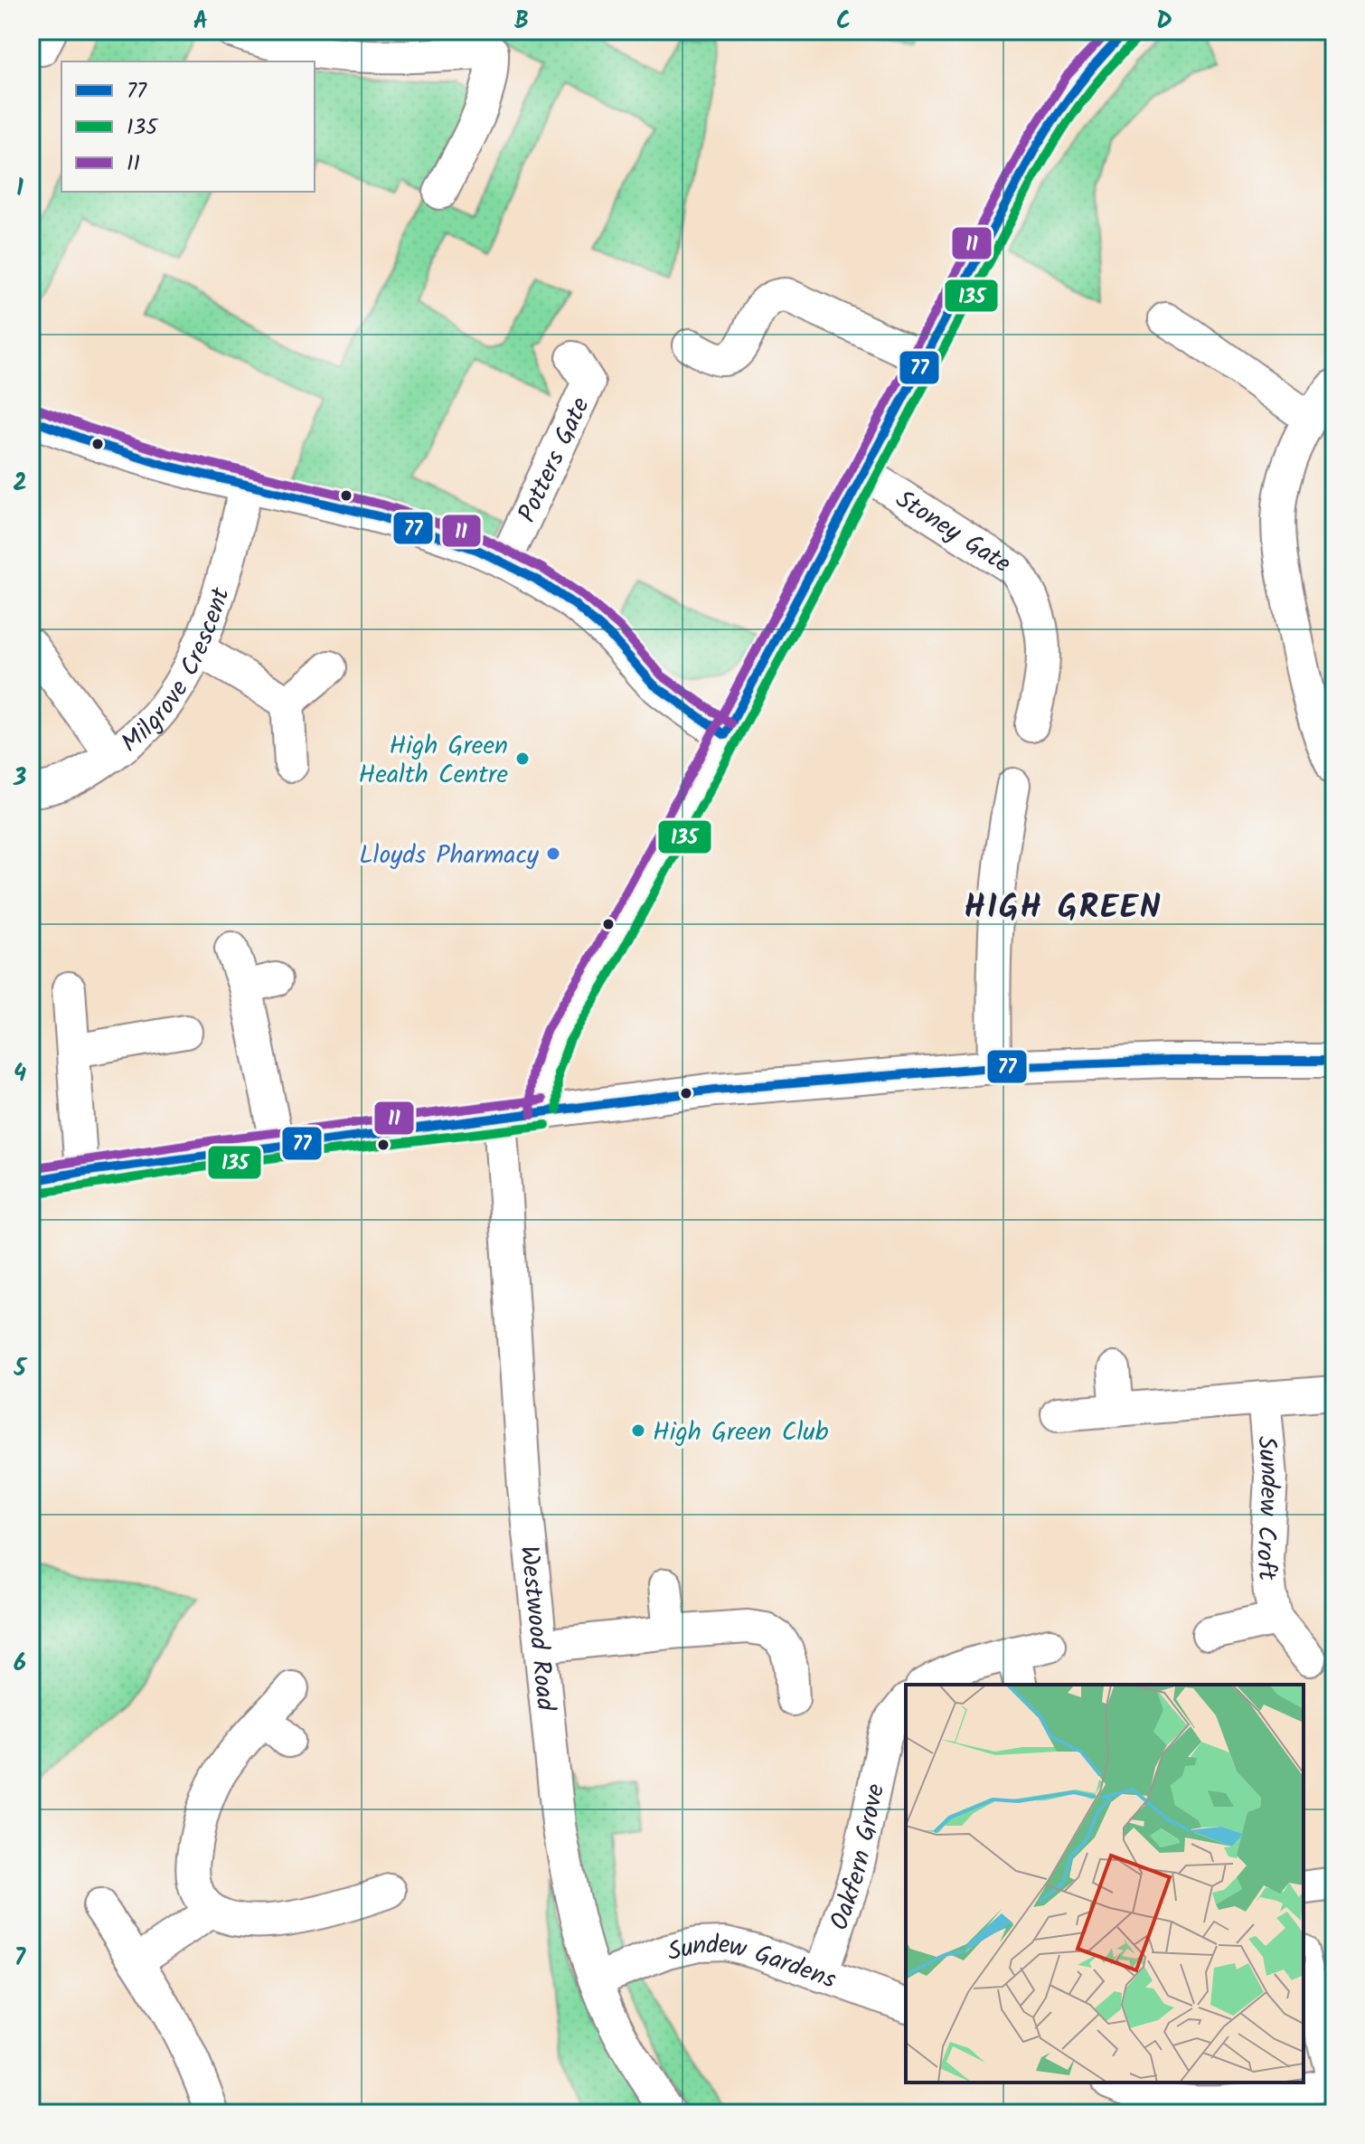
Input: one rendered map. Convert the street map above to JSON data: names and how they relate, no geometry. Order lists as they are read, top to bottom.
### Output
{
  "streets": {
    "street": [
      "Potters Gate",
      "Stoney Gate",
      "Milgrove Crescent",
      "Sundew Croft",
      "Westwood Road",
      "Oakfern Grove",
      "Sundew Gardens"
    ]
  },
  "crossings": [
    ["Westwood Road", "Sundew Gardens"],
    ["Oakfern Grove", "Sundew Gardens"]
  ],
  "districts": ["HIGH GREEN"],
  "places": ["High Green Health Centre", "Lloyds Pharmacy", "High Green Club"],
  "lines": ["transit line 77", "transit line 11", "transit line 135"],
  "legend": ["77", "135", "11"],
  "grid": {
    "columns": [
      "A",
      "B",
      "C",
      "D"
    ],
    "rows": [
      "1",
      "2",
      "3",
      "4",
      "5",
      "6",
      "7"
    ]
  }
}
